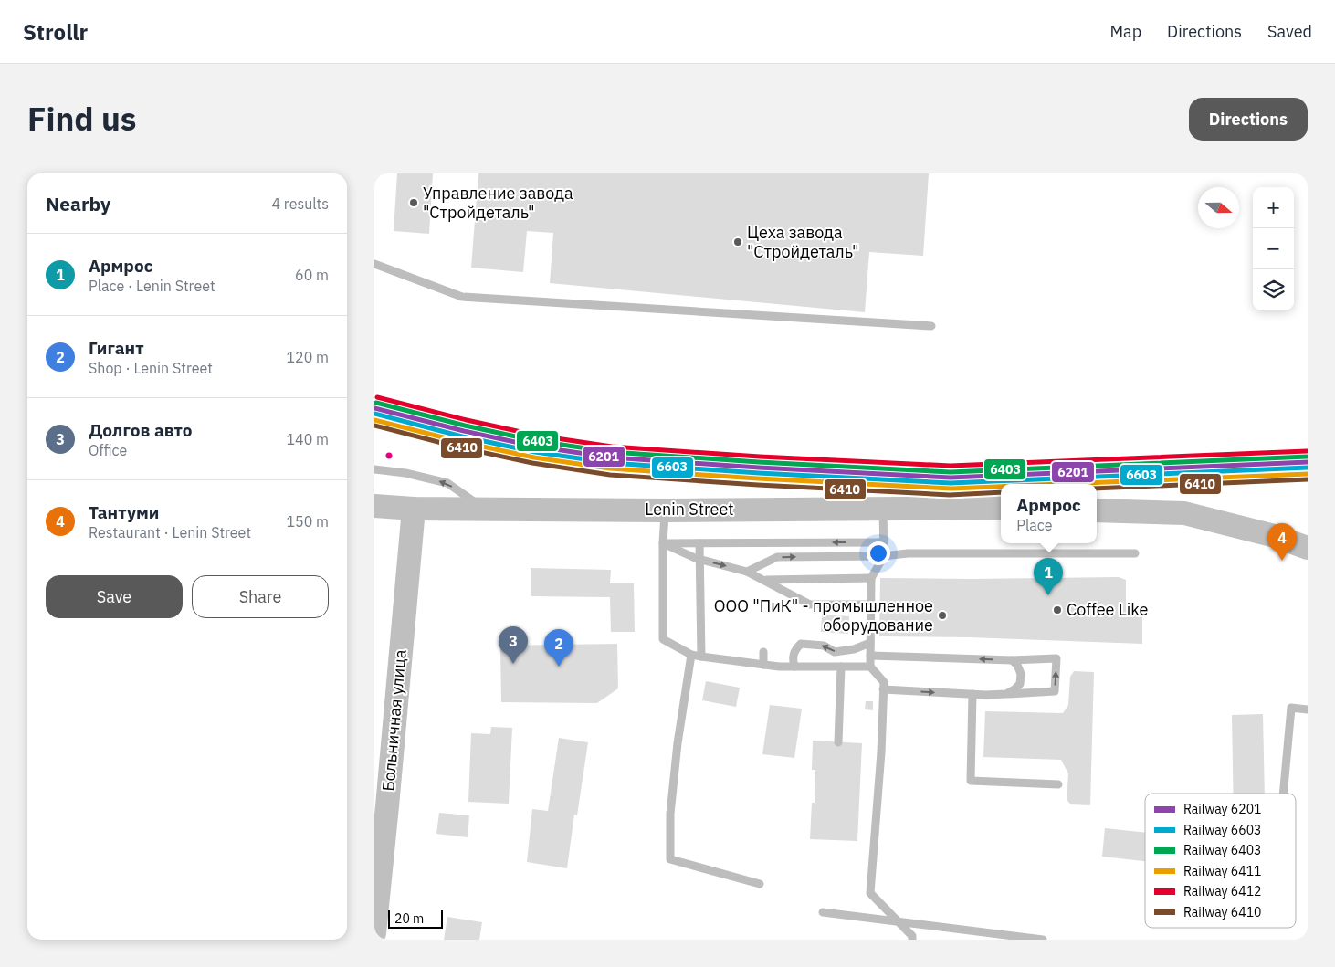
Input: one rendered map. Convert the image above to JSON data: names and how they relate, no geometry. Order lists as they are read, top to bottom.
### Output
{
  "streets": {
    "main road": ["Lenin Street", "Больничная улица"]
  },
  "crossings": [
    ["Lenin Street", "Больничная улица"]
  ],
  "places": [
    "Управление завода \"Стройдеталь\"",
    "Цеха завода \"Стройдеталь\"",
    "Coffee Like",
    "ООО \"ПиК\" - промышленное оборудование"
  ],
  "lines": [
    "rail line 6412",
    "rail line 6403",
    "rail line 6201",
    "rail line 6603",
    "rail line 6411",
    "rail line 6410"
  ],
  "legend": [
    "Railway 6201",
    "Railway 6603",
    "Railway 6403",
    "Railway 6411",
    "Railway 6412",
    "Railway 6410"
  ],
  "scale_bar": "20 m",
  "north": "right",
  "page": {
    "header": "Strollr",
    "nav": ["Map", "Directions", "Saved"],
    "title": "Find us",
    "buttons": [
      "Directions",
      ["Save", "Share"]
    ],
    "heading": ["Nearby", "4 results"],
    "map_buttons": ["+", "−"],
    "list": [
      {
        "mark": "1",
        "name": "Армрос",
        "note": "Place · Lenin Street",
        "value": "60 m"
      },
      {
        "mark": "2",
        "name": "Гигант",
        "note": "Shop · Lenin Street",
        "value": "120 m"
      },
      {
        "mark": "3",
        "name": "Долгов авто",
        "note": "Office",
        "value": "140 m"
      },
      {
        "mark": "4",
        "name": "Тантуми",
        "note": "Restaurant · Lenin Street",
        "value": "150 m"
      }
    ],
    "popup": ["Армрос", "Place"],
    "pins": [
      "4",
      "1",
      "3",
      "2"
    ],
    "scale": "20 m"
  }
}
